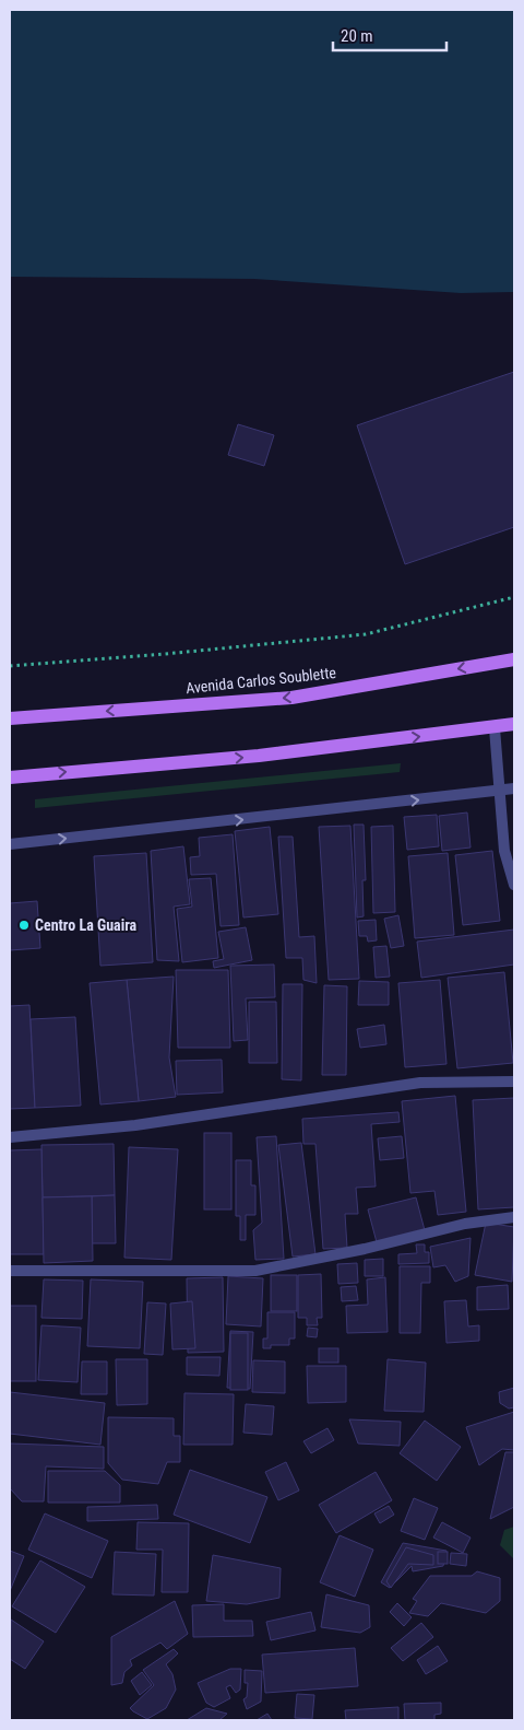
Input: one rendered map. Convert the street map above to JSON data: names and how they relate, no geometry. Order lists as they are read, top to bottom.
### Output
{
  "streets": {
    "main road": ["Avenida Carlos Soublette"]
  },
  "places": ["Centro La Guaira"],
  "scale_bar": "20 m"
}
